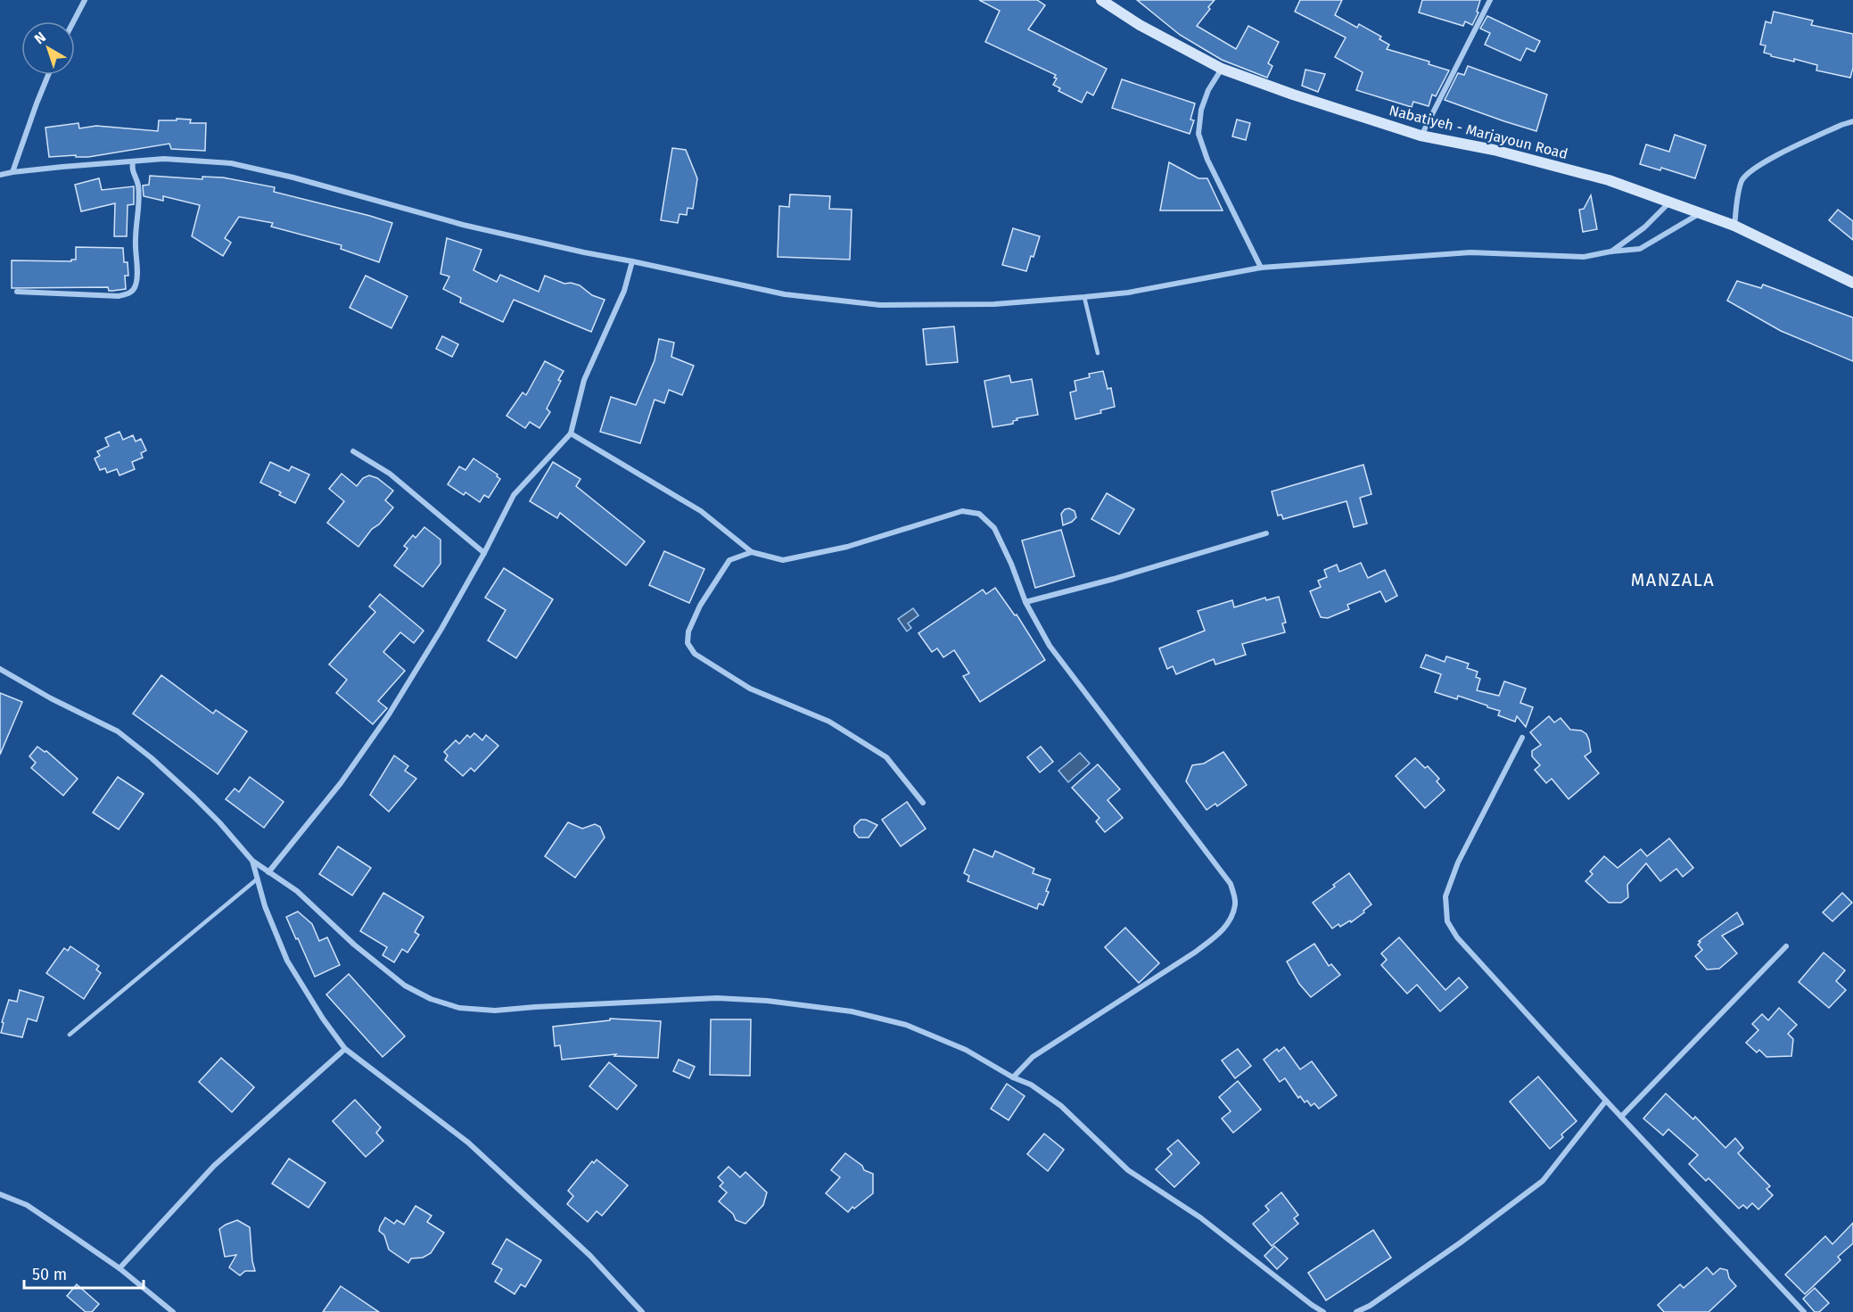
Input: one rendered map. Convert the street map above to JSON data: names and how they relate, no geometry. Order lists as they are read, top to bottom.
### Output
{
  "streets": {
    "main road": ["Nabatiyeh - Marjayoun Road"]
  },
  "districts": ["MANZALA"],
  "scale_bar": "50 m",
  "north": "top left"
}
